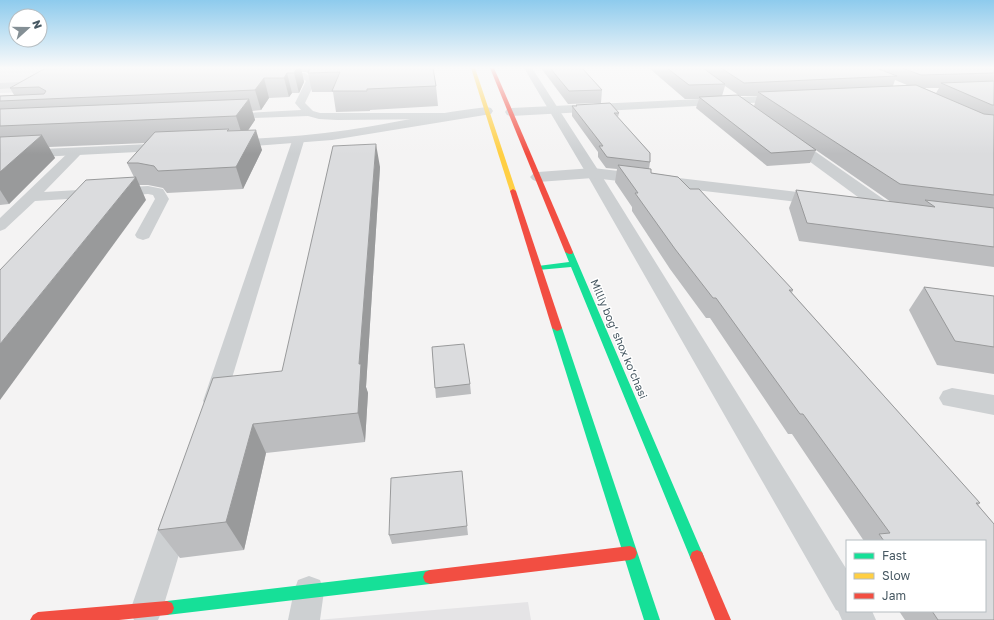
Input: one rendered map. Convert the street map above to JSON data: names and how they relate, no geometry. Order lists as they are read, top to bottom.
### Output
{
  "streets": {
    "main road": ["Milliy bog‘ shox ko‘chasi"]
  },
  "legend": ["Fast", "Slow", "Jam"],
  "north": "right"
}
